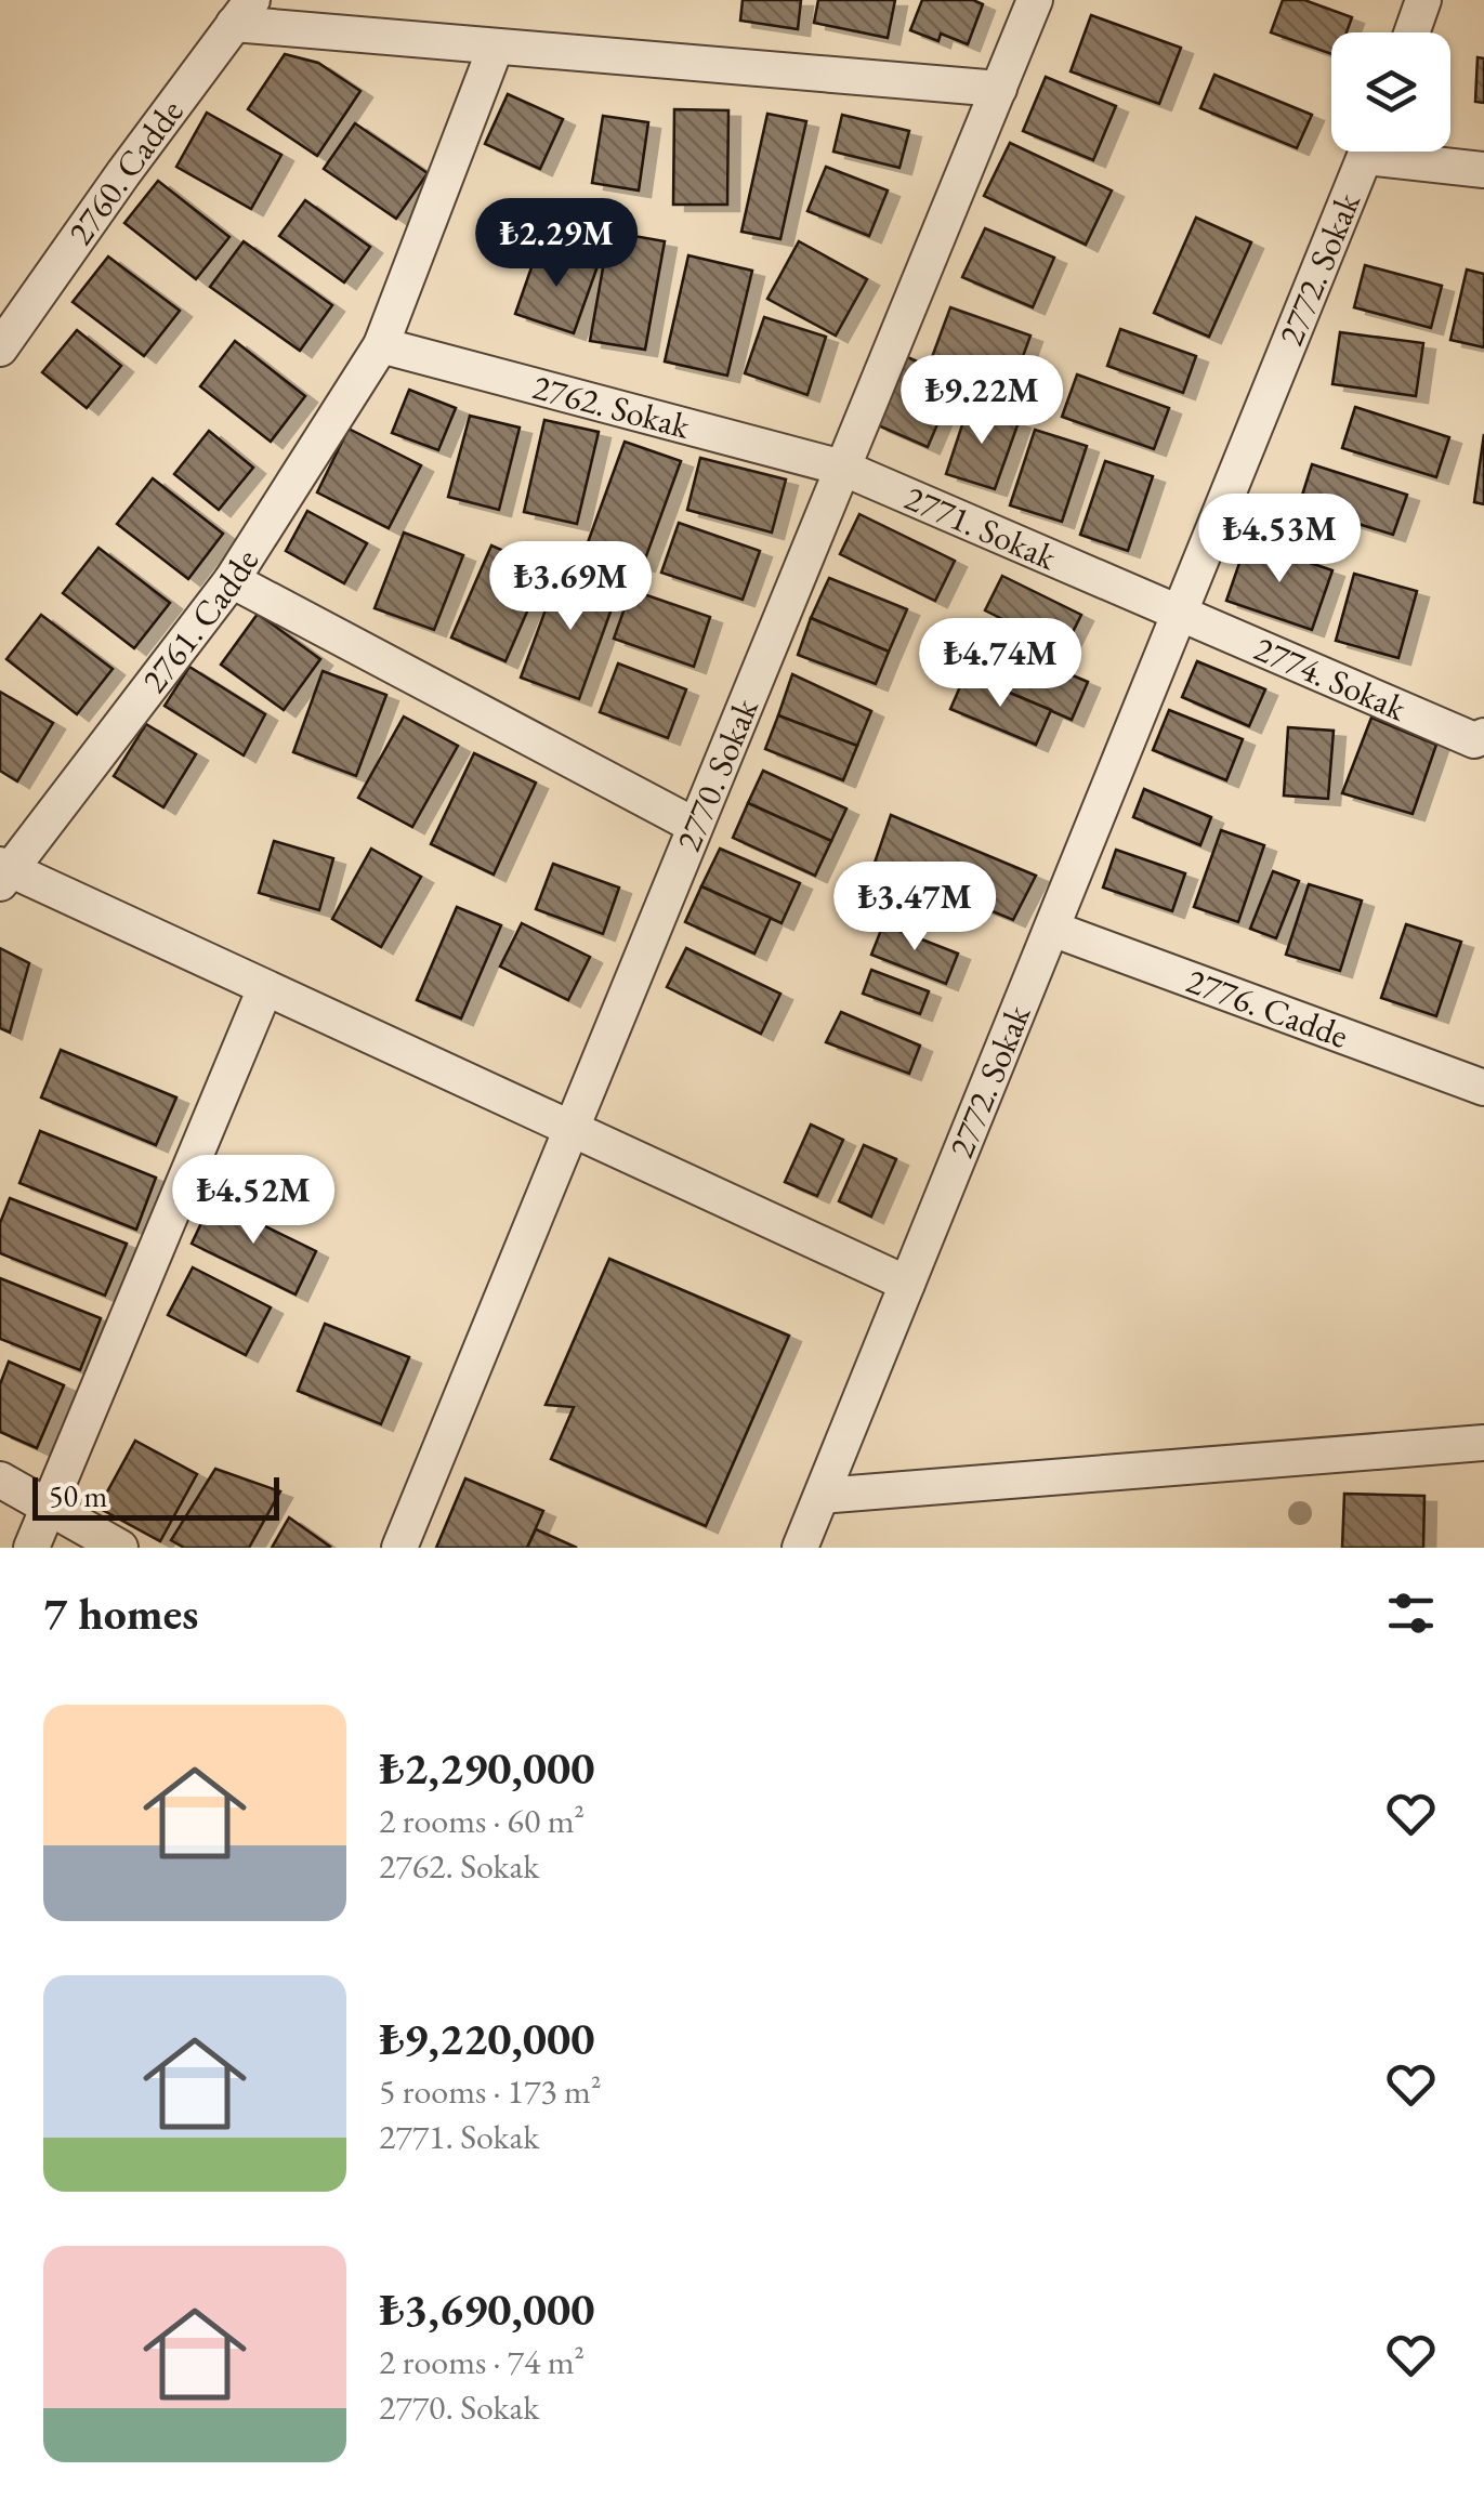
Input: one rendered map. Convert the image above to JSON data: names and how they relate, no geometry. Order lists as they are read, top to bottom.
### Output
{
  "streets": {
    "street": [
      "2760. Cadde",
      "2772. Sokak",
      "2762. Sokak",
      "2771. Sokak",
      "2761. Cadde",
      "2774. Sokak",
      "2770. Sokak",
      "2776. Cadde"
    ]
  },
  "crossings": [
    ["2772. Sokak", "2771. Sokak"],
    ["2772. Sokak", "2774. Sokak"],
    ["2772. Sokak", "2776. Cadde"],
    ["2762. Sokak", "2771. Sokak"],
    ["2762. Sokak", "2761. Cadde"],
    ["2762. Sokak", "2770. Sokak"],
    ["2771. Sokak", "2774. Sokak"],
    ["2771. Sokak", "2770. Sokak"]
  ],
  "scale_bar": "50 m",
  "page": {
    "price": [
      "₺2.29M",
      "₺9.22M",
      "₺4.53M",
      "₺3.69M",
      "₺4.74M",
      "₺3.47M",
      "₺4.52M"
    ],
    "scale": "50 m",
    "heading": "7 homes",
    "list": [
      {
        "name": "₺2,290,000",
        "note": "2 rooms · 60 m² · 2762. Sokak"
      },
      {
        "name": "₺9,220,000",
        "note": "5 rooms · 173 m² · 2771. Sokak"
      },
      {
        "name": "₺3,690,000",
        "note": "2 rooms · 74 m² · 2770. Sokak"
      }
    ]
  }
}
